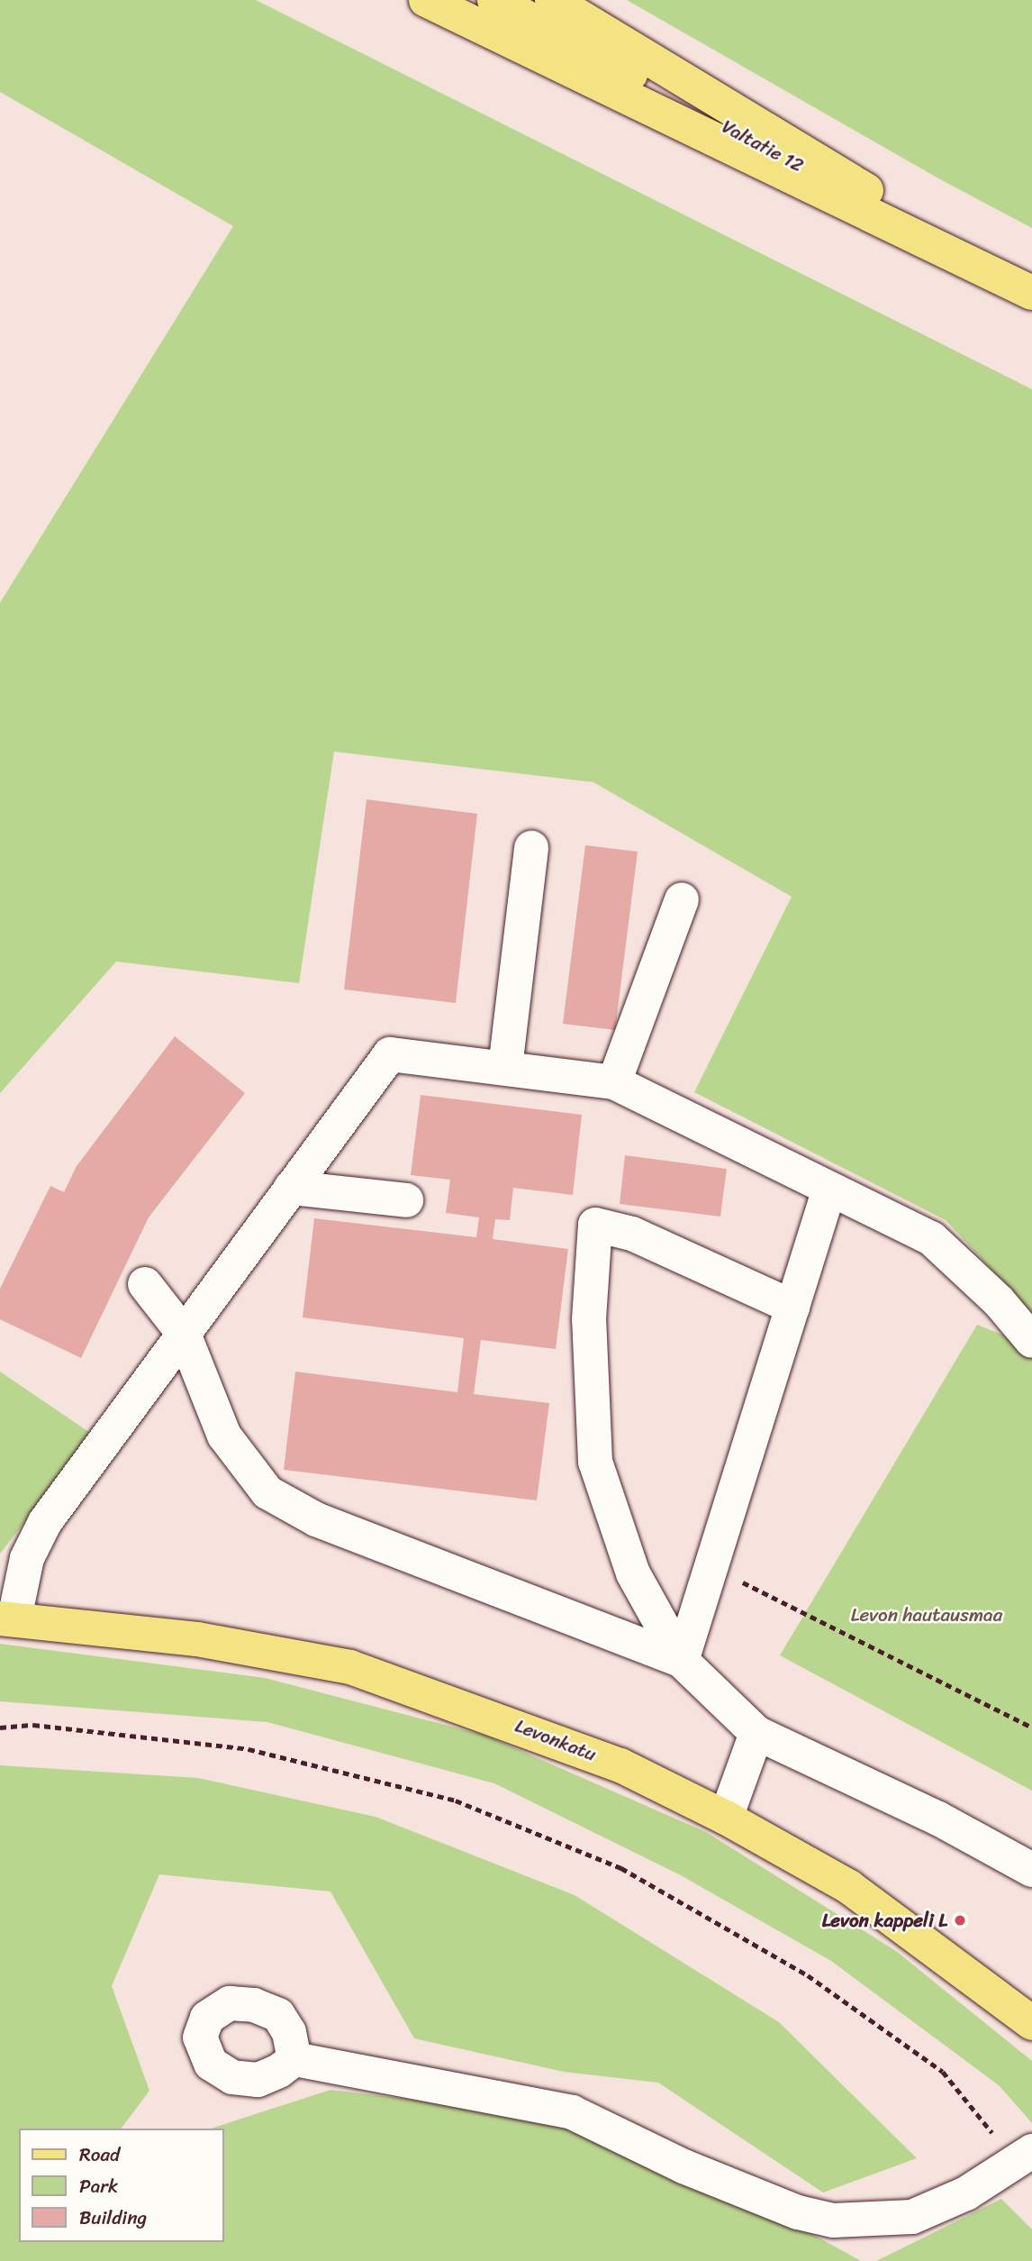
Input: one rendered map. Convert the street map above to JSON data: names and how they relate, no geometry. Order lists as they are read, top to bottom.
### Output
{
  "streets": {
    "main road": ["Valtatie 12", "Levonkatu"]
  },
  "parks": ["Levon hautausmaa"],
  "places": ["Levon kappeli L"],
  "legend": ["Road", "Park", "Building"]
}
